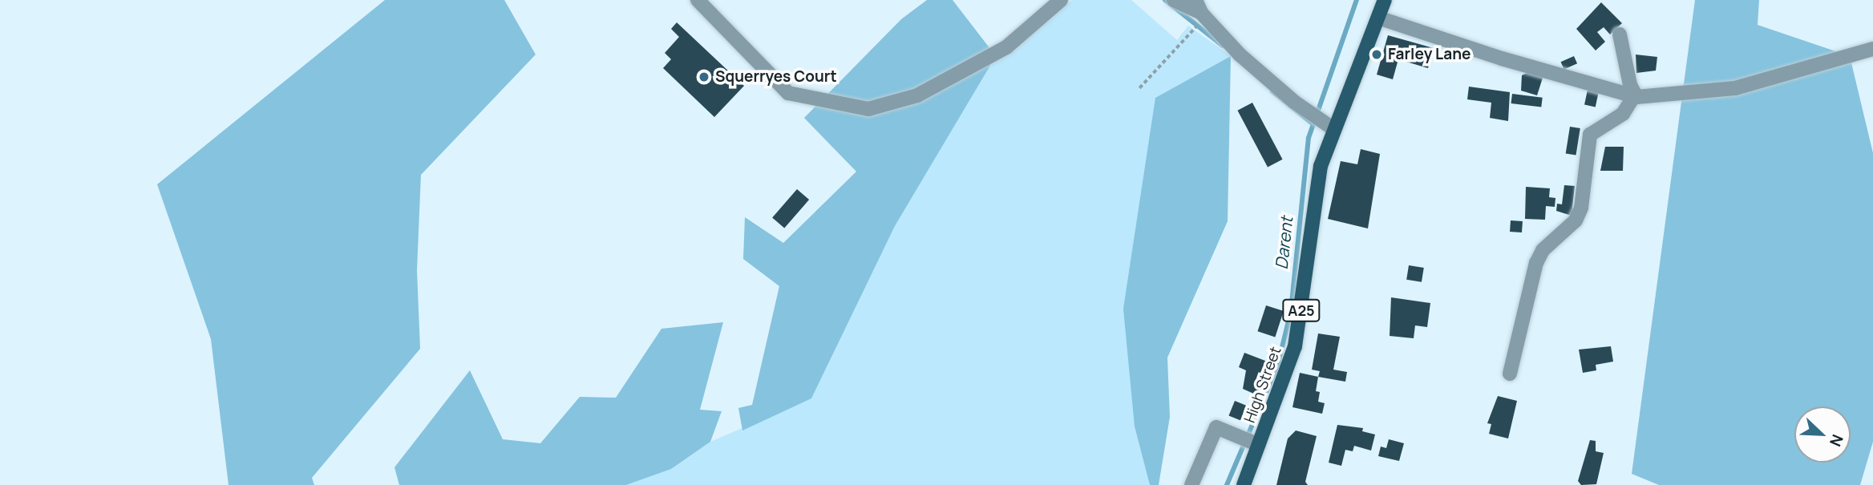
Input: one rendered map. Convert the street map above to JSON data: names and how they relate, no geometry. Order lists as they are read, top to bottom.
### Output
{
  "streets": {
    "main road": ["A25", "High Street"]
  },
  "crossings": [
    ["A25", "High Street"]
  ],
  "water": ["Darent"],
  "places": ["Farley Lane", "Squerryes Court"],
  "north": "bottom right"
}
